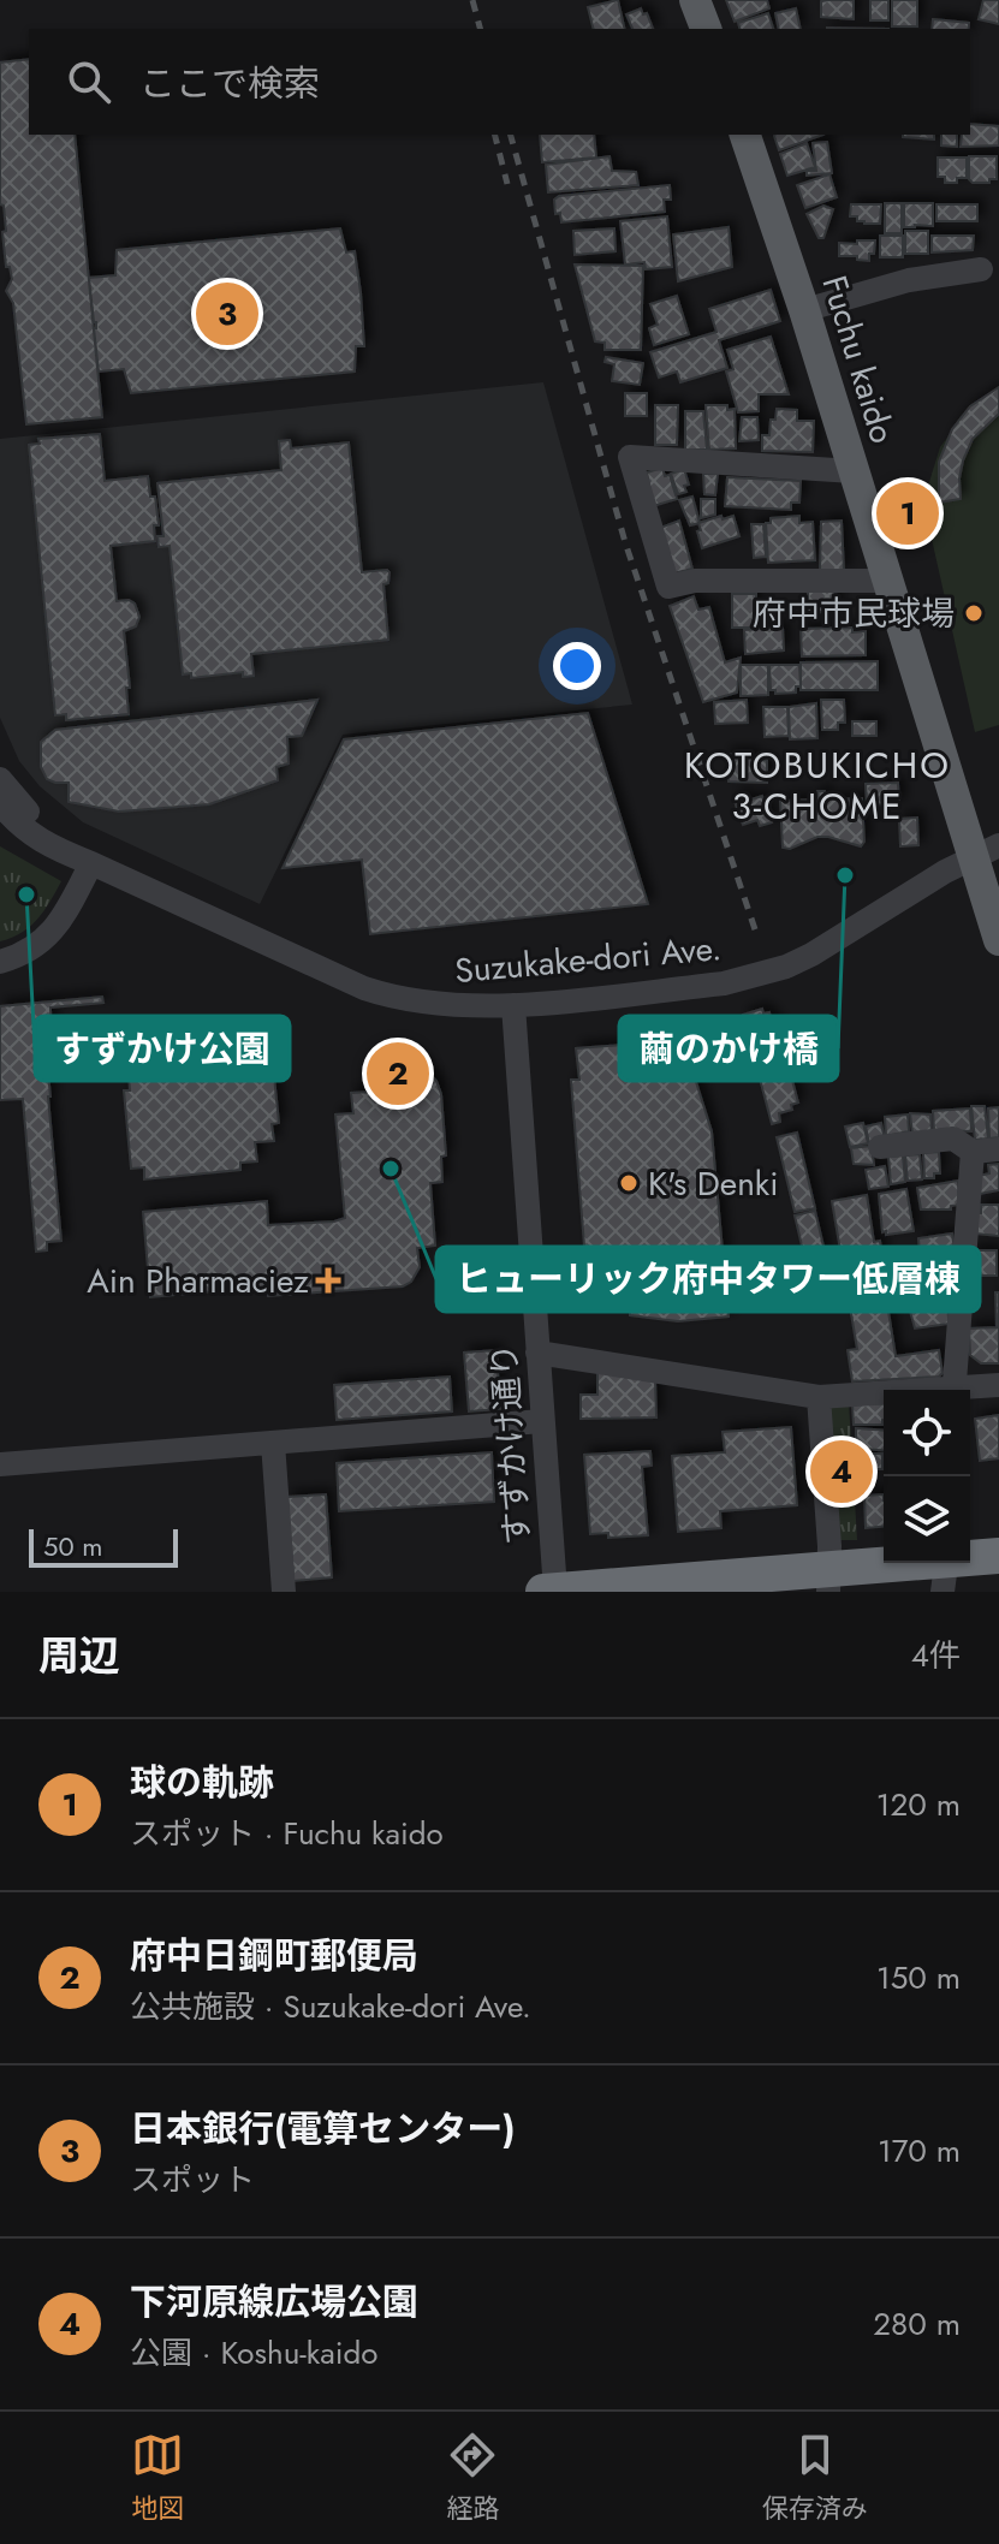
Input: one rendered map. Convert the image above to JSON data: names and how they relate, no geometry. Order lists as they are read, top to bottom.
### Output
{
  "streets": {
    "main road": ["Fuchu kaido"],
    "street": ["Suzukake-dori Ave.", "すずかけ通り"]
  },
  "crossings": [
    ["Fuchu kaido", "Suzukake-dori Ave."],
    ["Suzukake-dori Ave.", "すずかけ通り"]
  ],
  "districts": ["KOTOBUKICHO 3-CHOME"],
  "places": {
    "other": [
      "府中市民球場",
      "繭のかけ橋",
      "すずかけ公園",
      "ヒューリック府中タワー低層棟",
      "K's Denki"
    ],
    "health": ["Ain Pharmaciez"]
  },
  "scale_bar": "50 m",
  "page": {
    "search": "ここで検索",
    "pins": [
      "3",
      "1",
      "2",
      "4"
    ],
    "scale": "50 m",
    "heading": ["周辺", "4件"],
    "list": [
      {
        "mark": "1",
        "name": "球の軌跡",
        "note": "スポット · Fuchu kaido",
        "value": "120 m"
      },
      {
        "mark": "2",
        "name": "府中日鋼町郵便局",
        "note": "公共施設 · Suzukake-dori Ave.",
        "value": "150 m"
      },
      {
        "mark": "3",
        "name": "日本銀行(電算センター)",
        "note": "スポット",
        "value": "170 m"
      },
      {
        "mark": "4",
        "name": "下河原線広場公園",
        "note": "公園 · Koshu-kaido",
        "value": "280 m"
      }
    ],
    "nav": ["地図", "経路", "保存済み"]
  }
}
